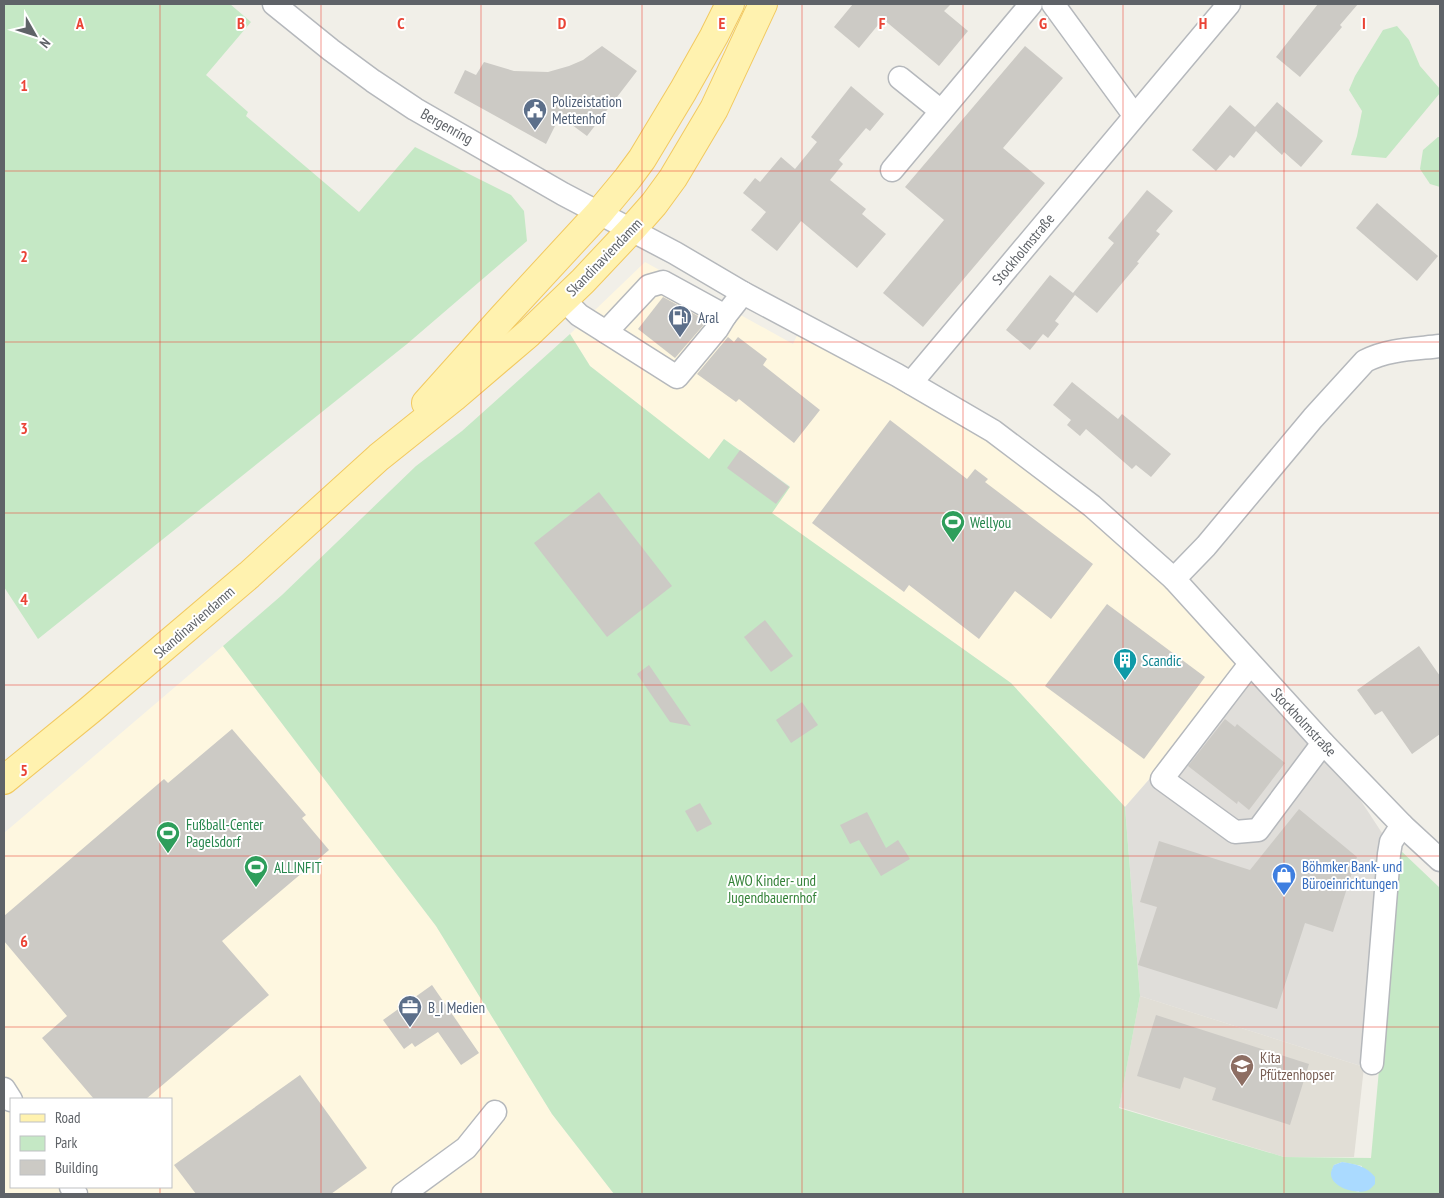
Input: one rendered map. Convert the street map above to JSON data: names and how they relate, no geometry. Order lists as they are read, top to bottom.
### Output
{
  "streets": {
    "main road": ["Skandinaviendamm"],
    "street": ["Bergenring", "Stockholmstraße"]
  },
  "crossings": [
    ["Bergenring", "Stockholmstraße"],
    ["Bergenring", "Skandinaviendamm"],
    ["Stockholmstraße", "Skandinaviendamm"]
  ],
  "parks": ["AWO Kinder- und Jugendbauernhof"],
  "places": {
    "public building": ["Polizeistation Mettenhof"],
    "fuel station": ["Aral"],
    "sports": ["Wellyou", "Fußball-Center Pagelsdorf", "ALLINFIT"],
    "building": ["Scandic"],
    "shop": ["Böhmker Bank- und Büroeinrichtungen"],
    "office": ["B_I Medien"],
    "school or university": ["Kita Pfützenhopser"]
  },
  "legend": ["Road", "Park", "Building"],
  "north": "bottom right",
  "grid": {
    "columns": [
      "A",
      "B",
      "C",
      "D",
      "E",
      "F",
      "G",
      "H",
      "I"
    ],
    "rows": [
      "1",
      "2",
      "3",
      "4",
      "5",
      "6"
    ]
  }
}
